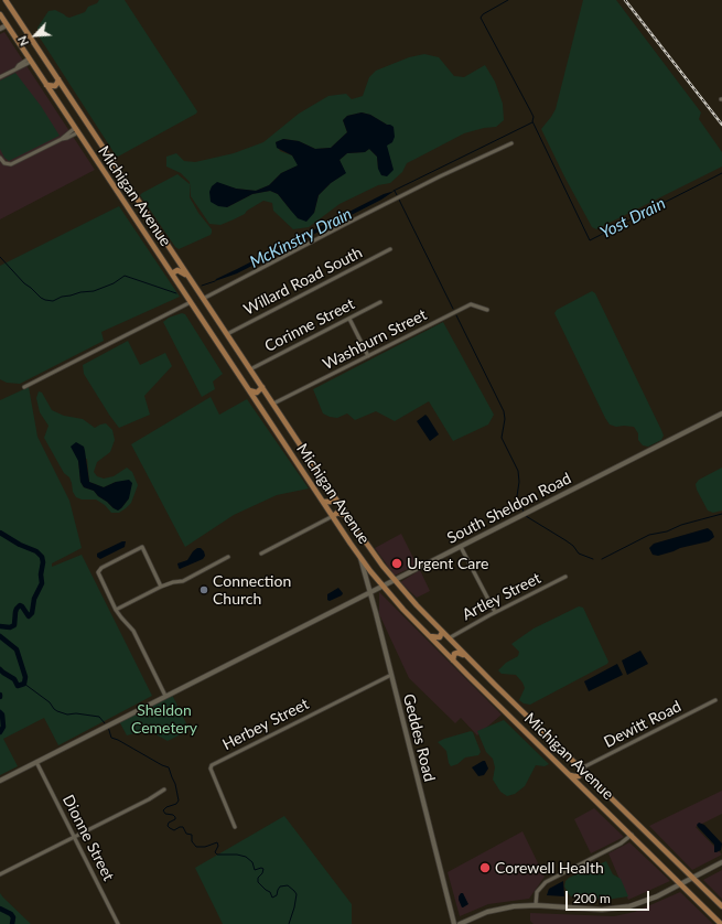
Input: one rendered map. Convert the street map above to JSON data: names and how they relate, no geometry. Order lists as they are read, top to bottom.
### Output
{
  "streets": {
    "main road": ["Michigan Avenue"],
    "street": [
      "Willard Road South",
      "Corinne Street",
      "Washburn Street",
      "South Sheldon Road",
      "Artley Street",
      "Herbey Street",
      "Dewitt Road",
      "Geddes Road",
      "Dionne Street"
    ]
  },
  "crossings": [
    ["Michigan Avenue", "Willard Road South"],
    ["Michigan Avenue", "Corinne Street"],
    ["Michigan Avenue", "Washburn Street"],
    ["Michigan Avenue", "South Sheldon Road"],
    ["Michigan Avenue", "Artley Street"],
    ["Michigan Avenue", "Dewitt Road"],
    ["Michigan Avenue", "Geddes Road"],
    ["South Sheldon Road", "Geddes Road"],
    ["South Sheldon Road", "Dionne Street"],
    ["Herbey Street", "Geddes Road"]
  ],
  "water": ["Yost Drain", "McKinstry Drain"],
  "parks": ["Sheldon Cemetery"],
  "places": ["Urgent Care", "Connection Church", "Corewell Health"],
  "scale_bar": "200 m",
  "north": "bottom left"
}
